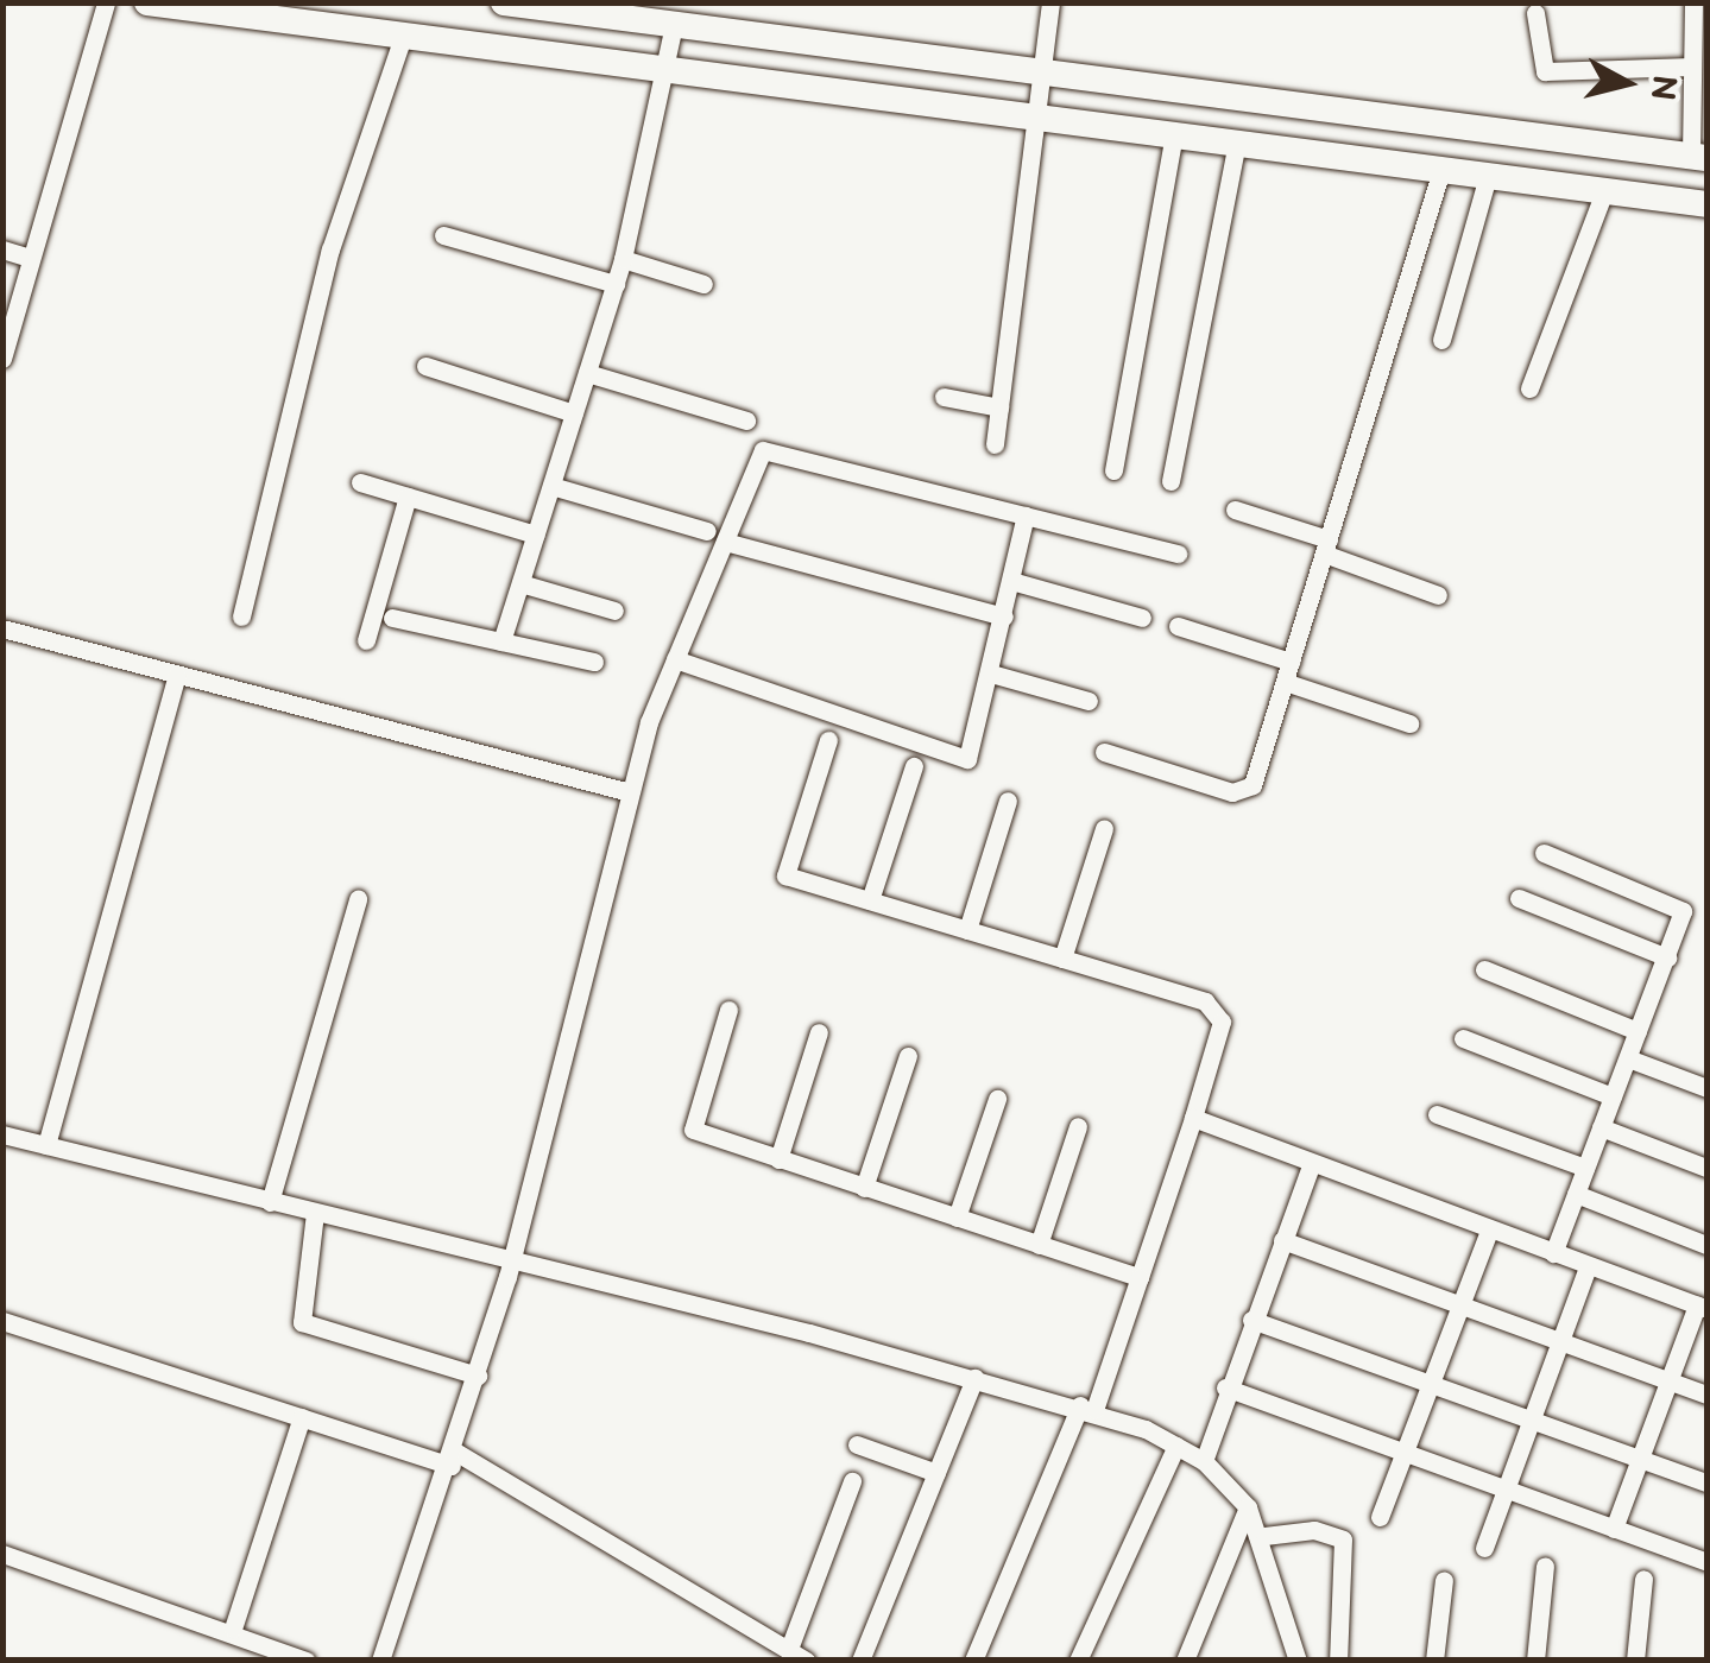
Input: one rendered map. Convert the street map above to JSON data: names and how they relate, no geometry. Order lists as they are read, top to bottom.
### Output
{
  "north": "right"
}
